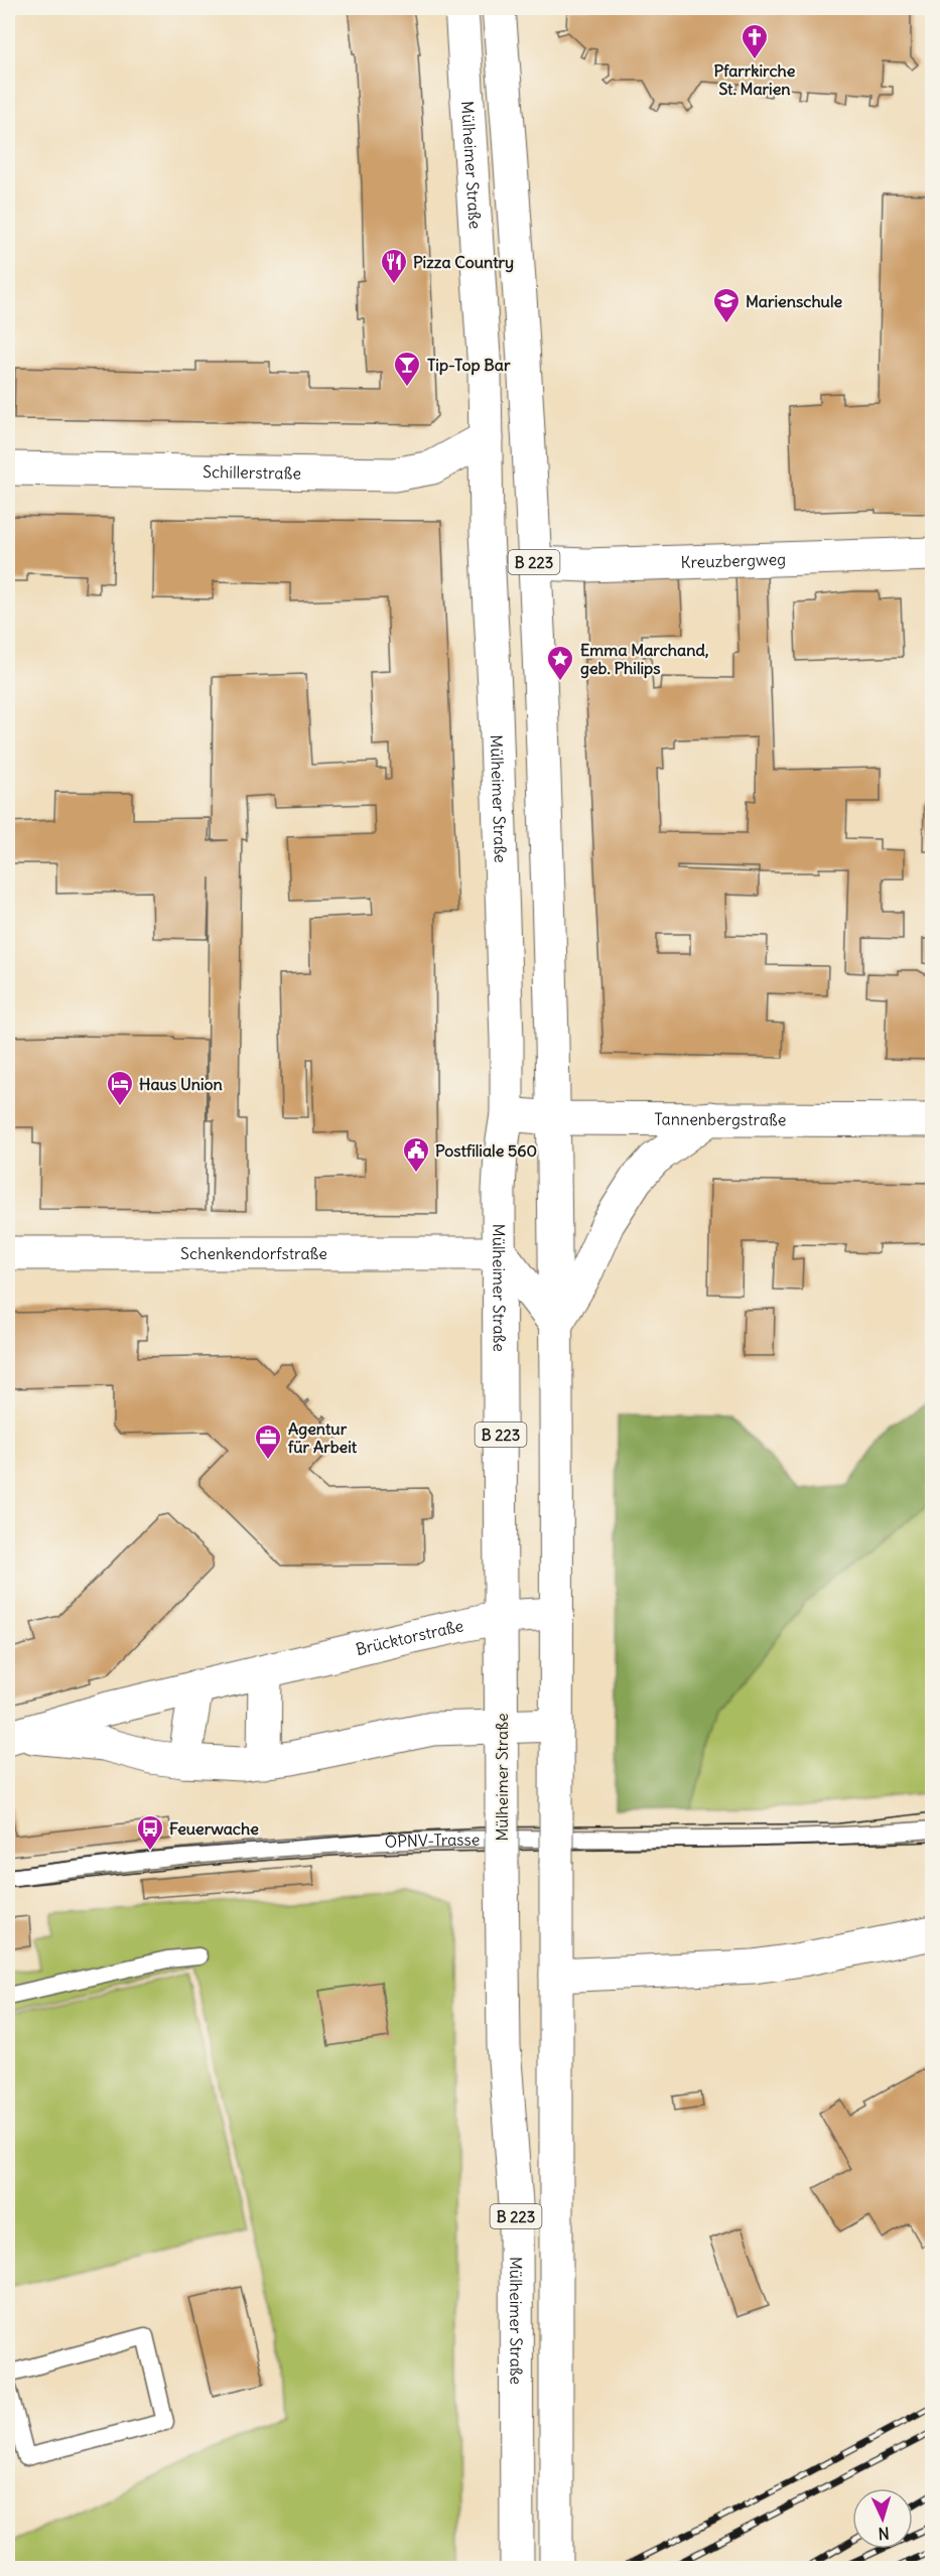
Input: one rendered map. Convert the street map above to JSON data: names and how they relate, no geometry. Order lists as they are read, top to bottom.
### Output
{
  "streets": {
    "main road": [
      "Mülheimer Straße",
      "Schillerstraße",
      "Kreuzbergweg",
      "B 223",
      "Tannenbergstraße",
      "Schenkendorfstraße",
      "Brücktorstraße"
    ],
    "lane": ["ÖPNV-Trasse"]
  },
  "crossings": [
    ["Mülheimer Straße", "Schillerstraße"],
    ["Mülheimer Straße", "Tannenbergstraße"],
    ["Mülheimer Straße", "Schenkendorfstraße"],
    ["Mülheimer Straße", "Brücktorstraße"],
    ["Kreuzbergweg", "B 223"],
    ["B 223", "Tannenbergstraße"],
    ["B 223", "Brücktorstraße"]
  ],
  "places": {
    "church": ["Pfarrkirche St. Marien"],
    "restaurant": ["Pizza Country"],
    "school or university": ["Marienschule"],
    "bar": ["Tip-Top Bar"],
    "place": ["Emma Marchand, geb. Philips"],
    "hotel": ["Haus Union"],
    "public building": ["Postfiliale 560"],
    "office": ["Agentur für Arbeit"],
    "bus stop": ["Feuerwache"]
  },
  "north": "bottom"
}
